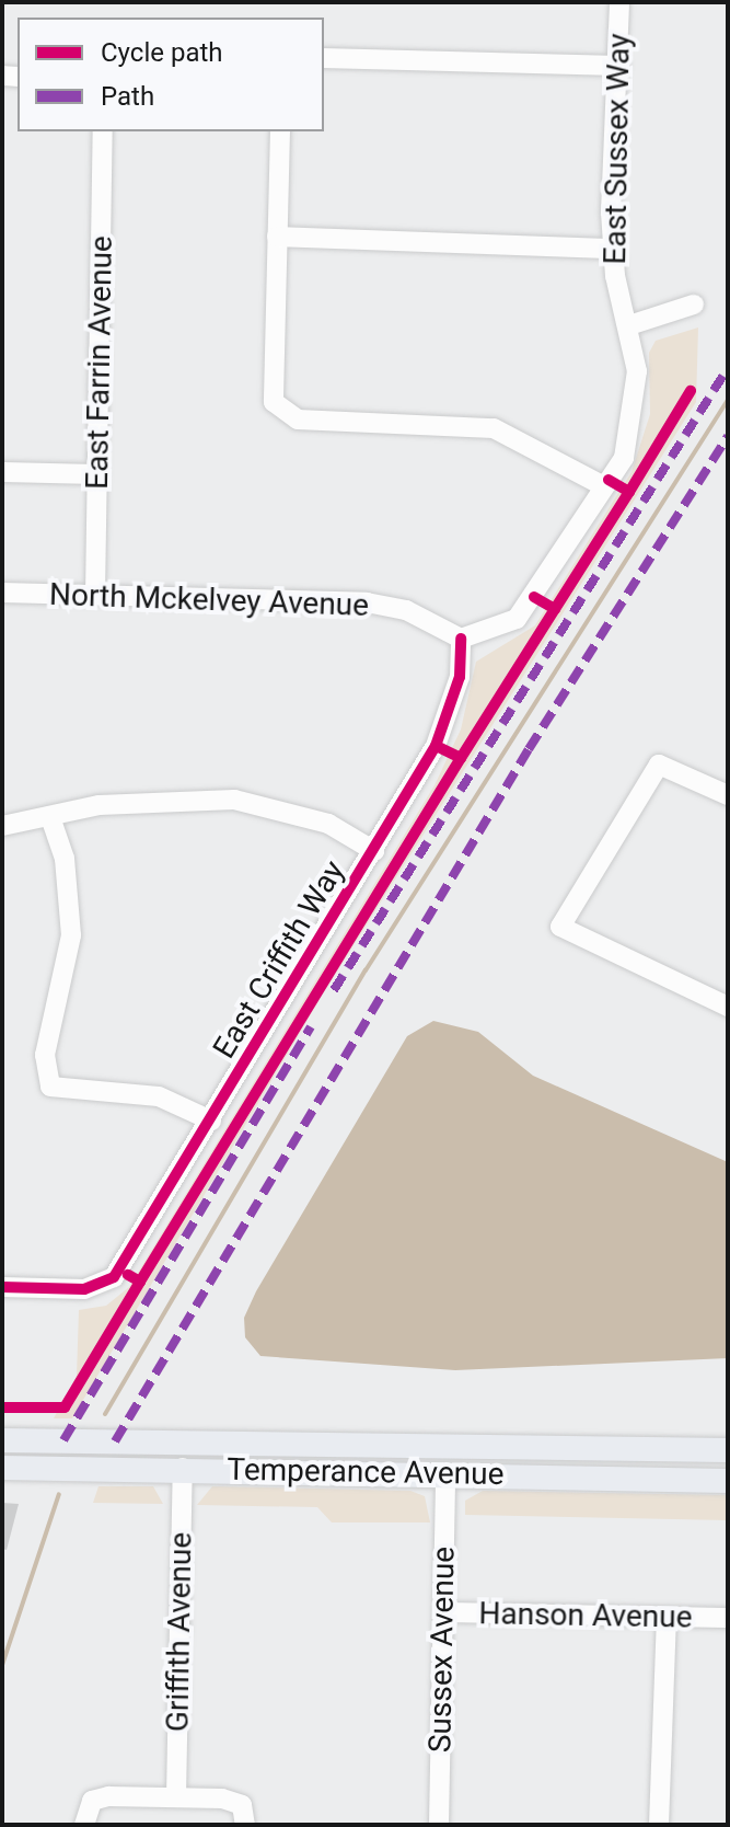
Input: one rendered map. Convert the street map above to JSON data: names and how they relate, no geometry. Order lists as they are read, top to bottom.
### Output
{
  "streets": {
    "main road": ["Temperance Avenue"],
    "street": [
      "East Sussex Way",
      "East Farrin Avenue",
      "North Mckelvey Avenue",
      "East Criffith Way",
      "Hanson Avenue",
      "Griffith Avenue",
      "Sussex Avenue"
    ]
  },
  "crossings": [
    ["East Sussex Way", "North Mckelvey Avenue"],
    ["East Sussex Way", "East Criffith Way"],
    ["East Farrin Avenue", "North Mckelvey Avenue"],
    ["North Mckelvey Avenue", "East Criffith Way"],
    ["Temperance Avenue", "Griffith Avenue"],
    ["Temperance Avenue", "Sussex Avenue"],
    ["Hanson Avenue", "Sussex Avenue"]
  ],
  "legend": ["Cycle path", "Path"]
}
